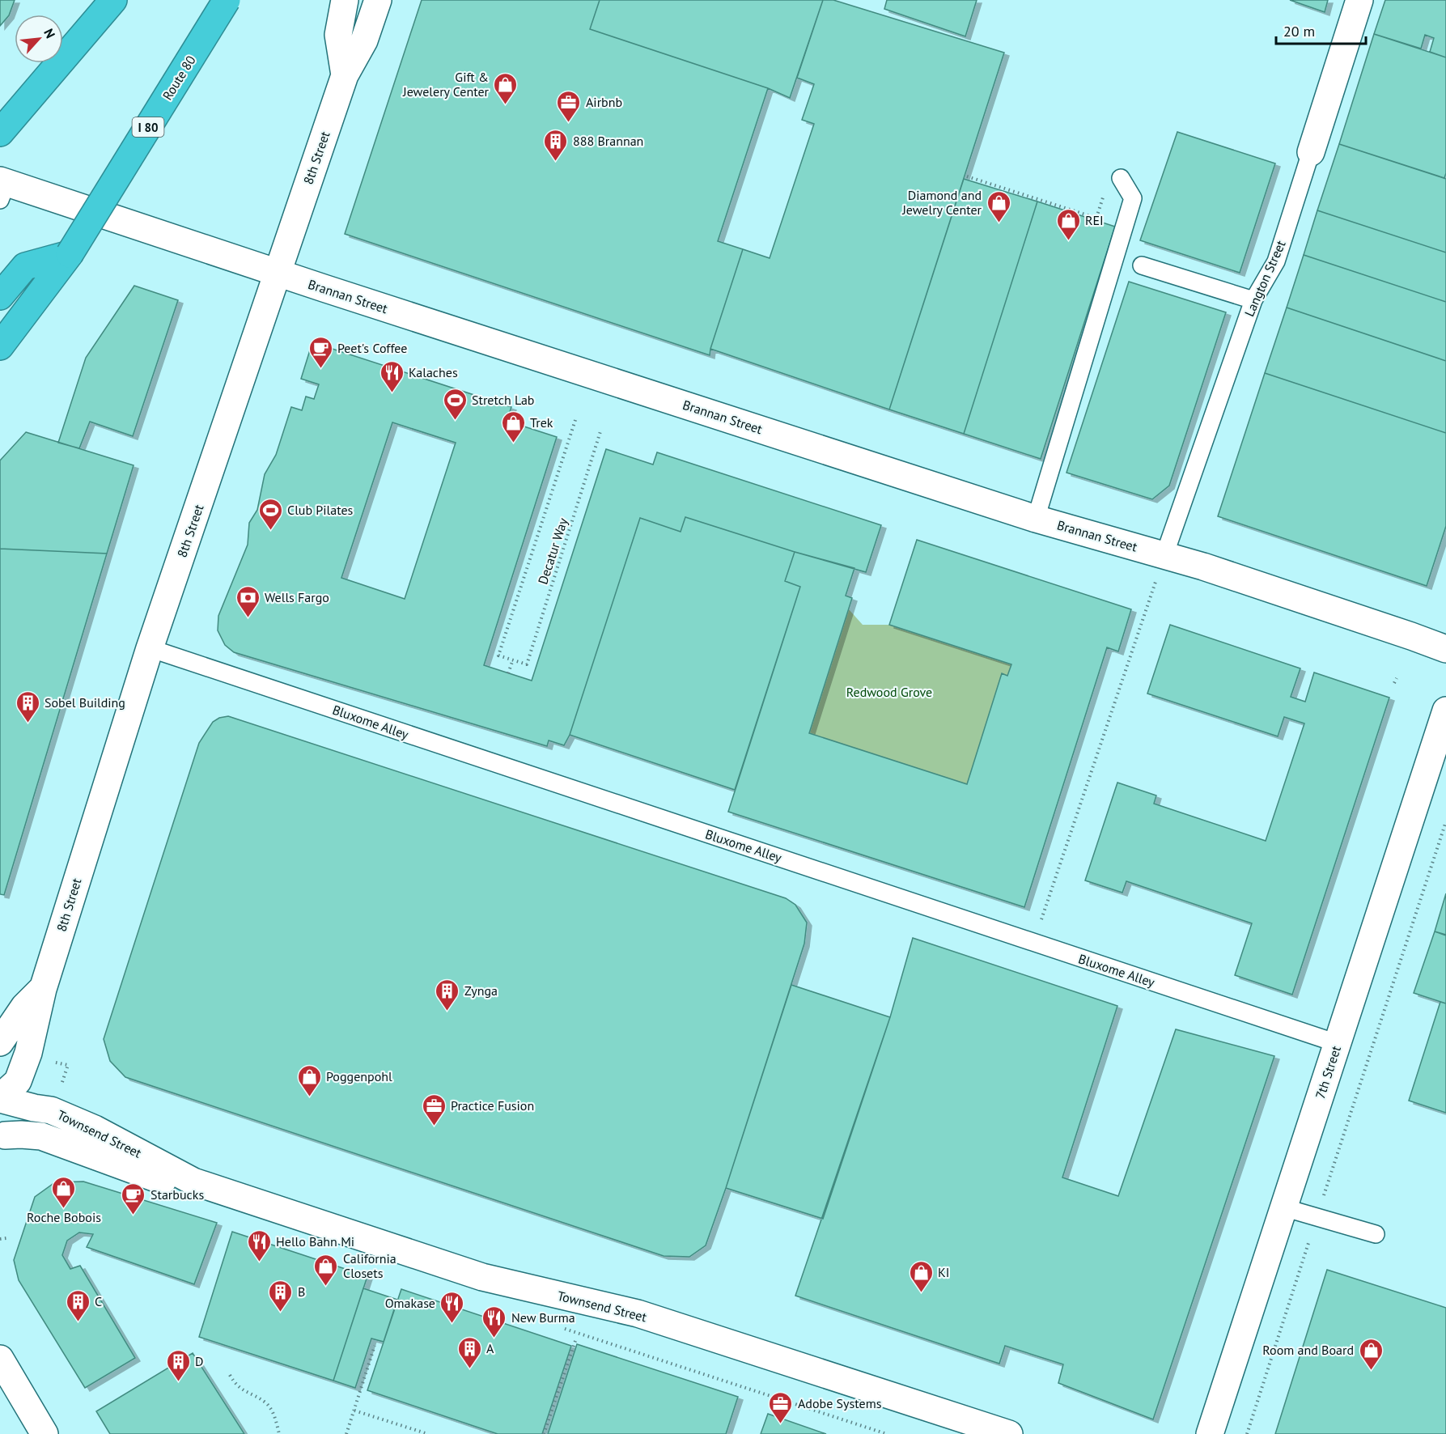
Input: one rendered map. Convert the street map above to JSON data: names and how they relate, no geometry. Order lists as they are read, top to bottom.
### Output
{
  "streets": {
    "highway": ["Route 80", "I 80"],
    "street": [
      "8th Street",
      "Langton Street",
      "Brannan Street",
      "7th Street",
      "Townsend Street"
    ],
    "lane": ["Bluxome Alley"],
    "path": ["Decatur Way"]
  },
  "crossings": [
    ["Route 80", "I 80"],
    ["8th Street", "Brannan Street"],
    ["8th Street", "Bluxome Alley"],
    ["8th Street", "Townsend Street"],
    ["Langton Street", "Brannan Street"],
    ["Bluxome Alley", "7th Street"]
  ],
  "parks": ["Redwood Grove"],
  "places": {
    "shop": [
      "Gift & Jewelery Center",
      "Diamond and Jewelry Center",
      "REI",
      "Trek",
      "Poggenpohl",
      "Roche Bobois",
      "California Closets",
      "KI",
      "Room and Board"
    ],
    "office": ["Airbnb", "Practice Fusion", "Adobe Systems"],
    "building": [
      "888 Brannan",
      "Sobel Building",
      "Zynga",
      "B",
      "C",
      "A",
      "D"
    ],
    "cafe": ["Peet's Coffee", "Starbucks"],
    "restaurant": [
      "Kalaches",
      "Hello Bahn Mi",
      "Omakase",
      "New Burma"
    ],
    "sports": ["Stretch Lab", "Club Pilates"],
    "bank": ["Wells Fargo"]
  },
  "scale_bar": "20 m",
  "north": "top right"
}
